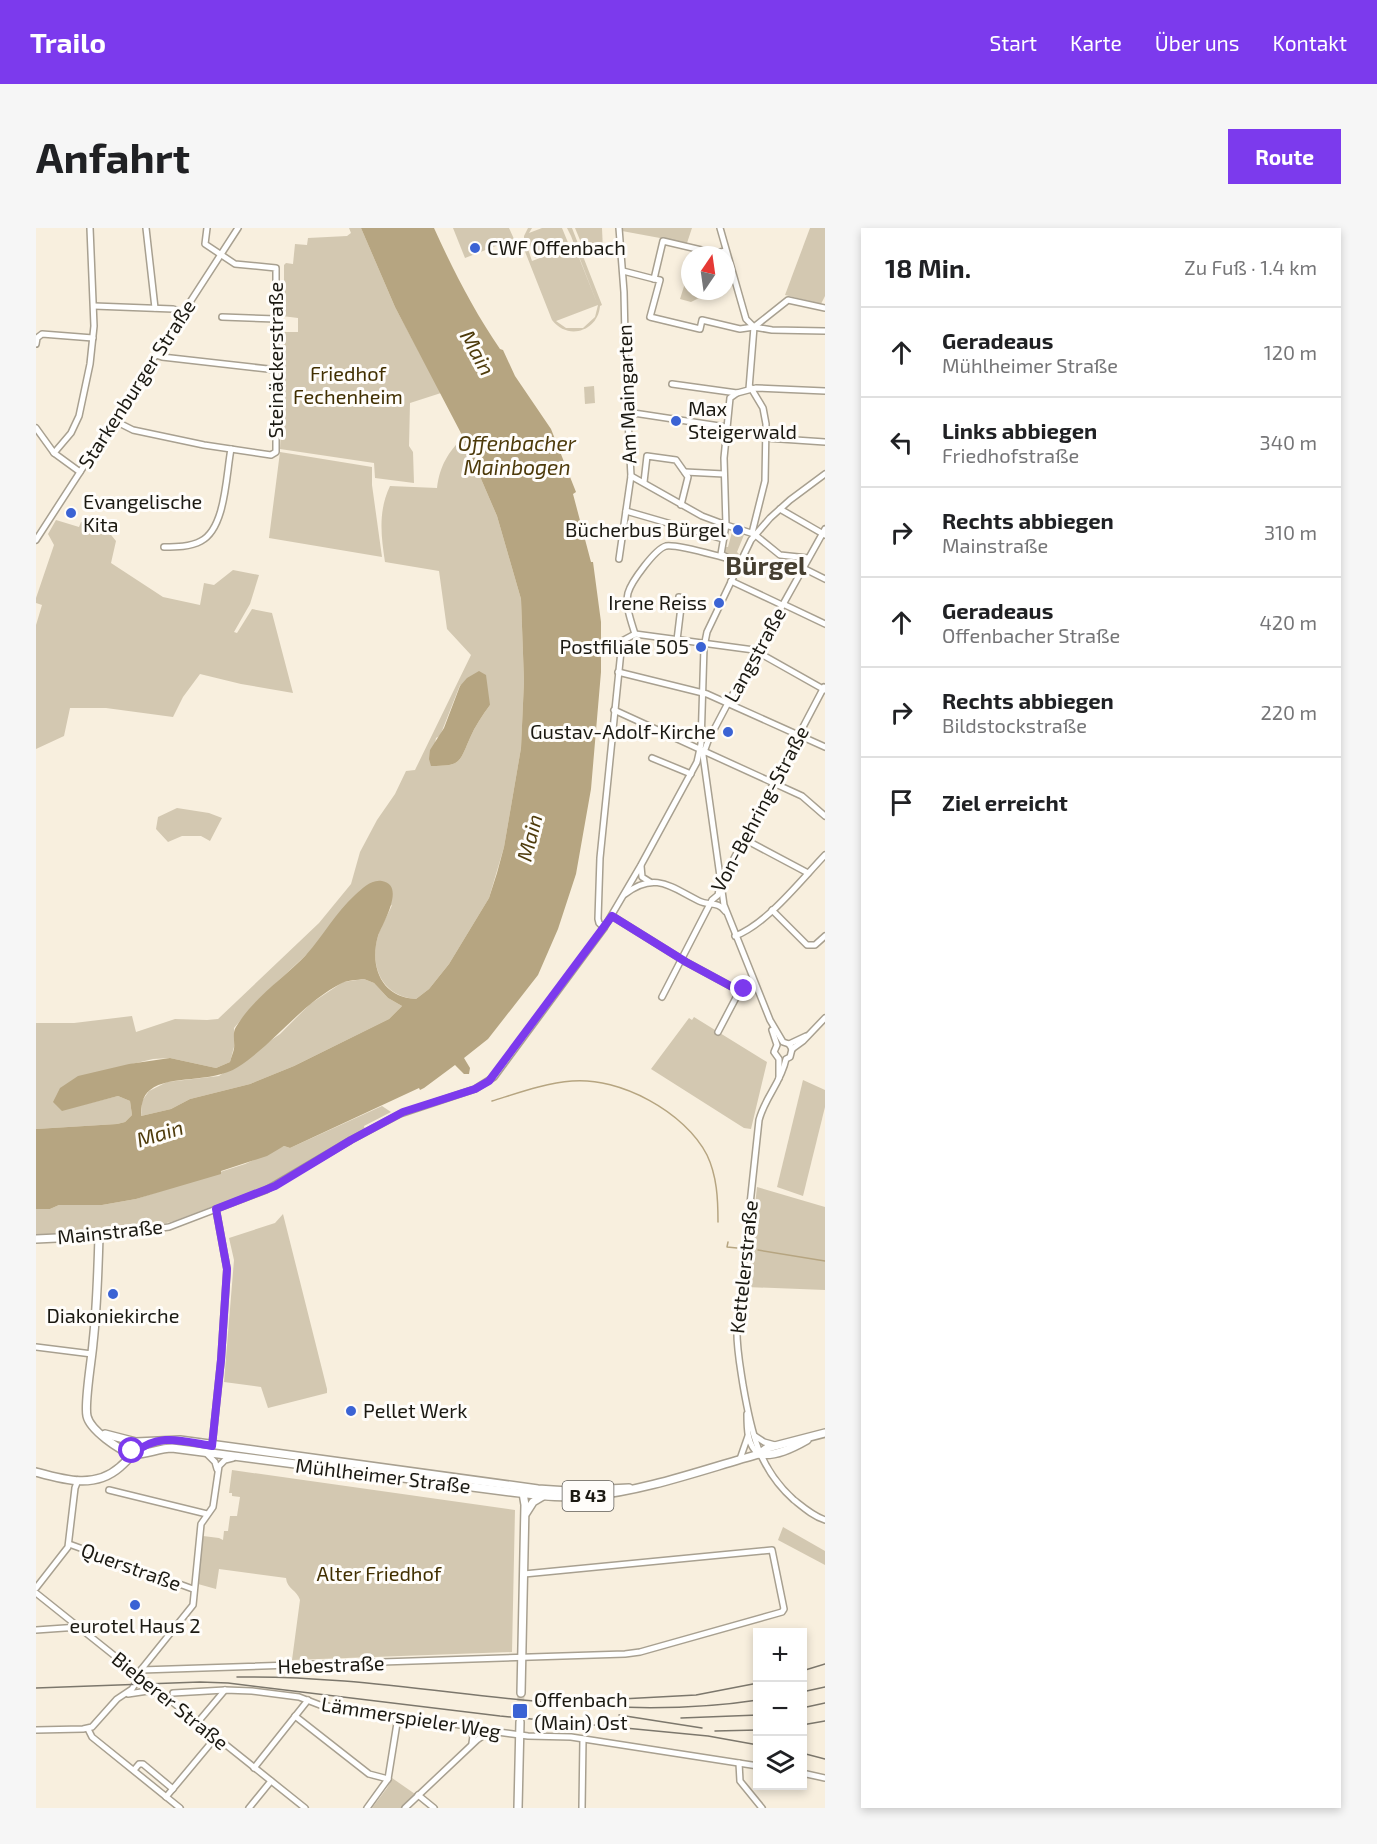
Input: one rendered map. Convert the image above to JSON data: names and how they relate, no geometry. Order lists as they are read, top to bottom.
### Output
{
  "streets": {
    "main road": ["Mainstraße", "Mühlheimer Straße", "B 43"],
    "street": [
      "Steinäckerstraße",
      "Starkenburger Straße",
      "Am Maingarten",
      "Langstraße",
      "Von-Behring-Straße",
      "Kettelerstraße",
      "Querstraße",
      "Hebestraße",
      "Bieberer Straße",
      "Lämmerspieler Weg"
    ]
  },
  "crossings": [
    ["Steinäckerstraße", "Starkenburger Straße"],
    ["Langstraße", "Mainstraße"],
    ["Langstraße", "Kettelerstraße"],
    ["Von-Behring-Straße", "Kettelerstraße"],
    ["Kettelerstraße", "Mühlheimer Straße"],
    ["Mühlheimer Straße", "B 43"],
    ["Hebestraße", "Bieberer Straße"]
  ],
  "districts": ["Bürgel"],
  "water": ["Main", "Offenbacher Mainbogen"],
  "parks": ["Friedhof Fechenheim", "Alter Friedhof"],
  "places": {
    "other": [
      "CWF Offenbach",
      "Max Steigerwald",
      "Evangelische Kita",
      "Bücherbus Bürgel",
      "Irene Reiss",
      "Postfiliale 505",
      "Gustav-Adolf-Kirche",
      "Diakoniekirche",
      "Pellet Werk",
      "eurotel Haus 2"
    ],
    "transit": ["Offenbach (Main) Ost"]
  },
  "north": "top",
  "page": {
    "header": "Trailo",
    "nav": [
      "Start",
      "Karte",
      "Über uns",
      "Kontakt"
    ],
    "buttons": "Route",
    "title": "Anfahrt",
    "heading": ["18 Min.", "Zu Fuß · 1.4 km"],
    "list": [
      ["Geradeaus", "Mühlheimer Straße", "120 m"],
      ["Links abbiegen", "Friedhofstraße", "340 m"],
      ["Rechts abbiegen", "Mainstraße", "310 m"],
      ["Geradeaus", "Offenbacher Straße", "420 m"],
      ["Rechts abbiegen", "Bildstockstraße", "220 m"],
      "Ziel erreicht"
    ],
    "map_buttons": ["+", "−"]
  }
}
